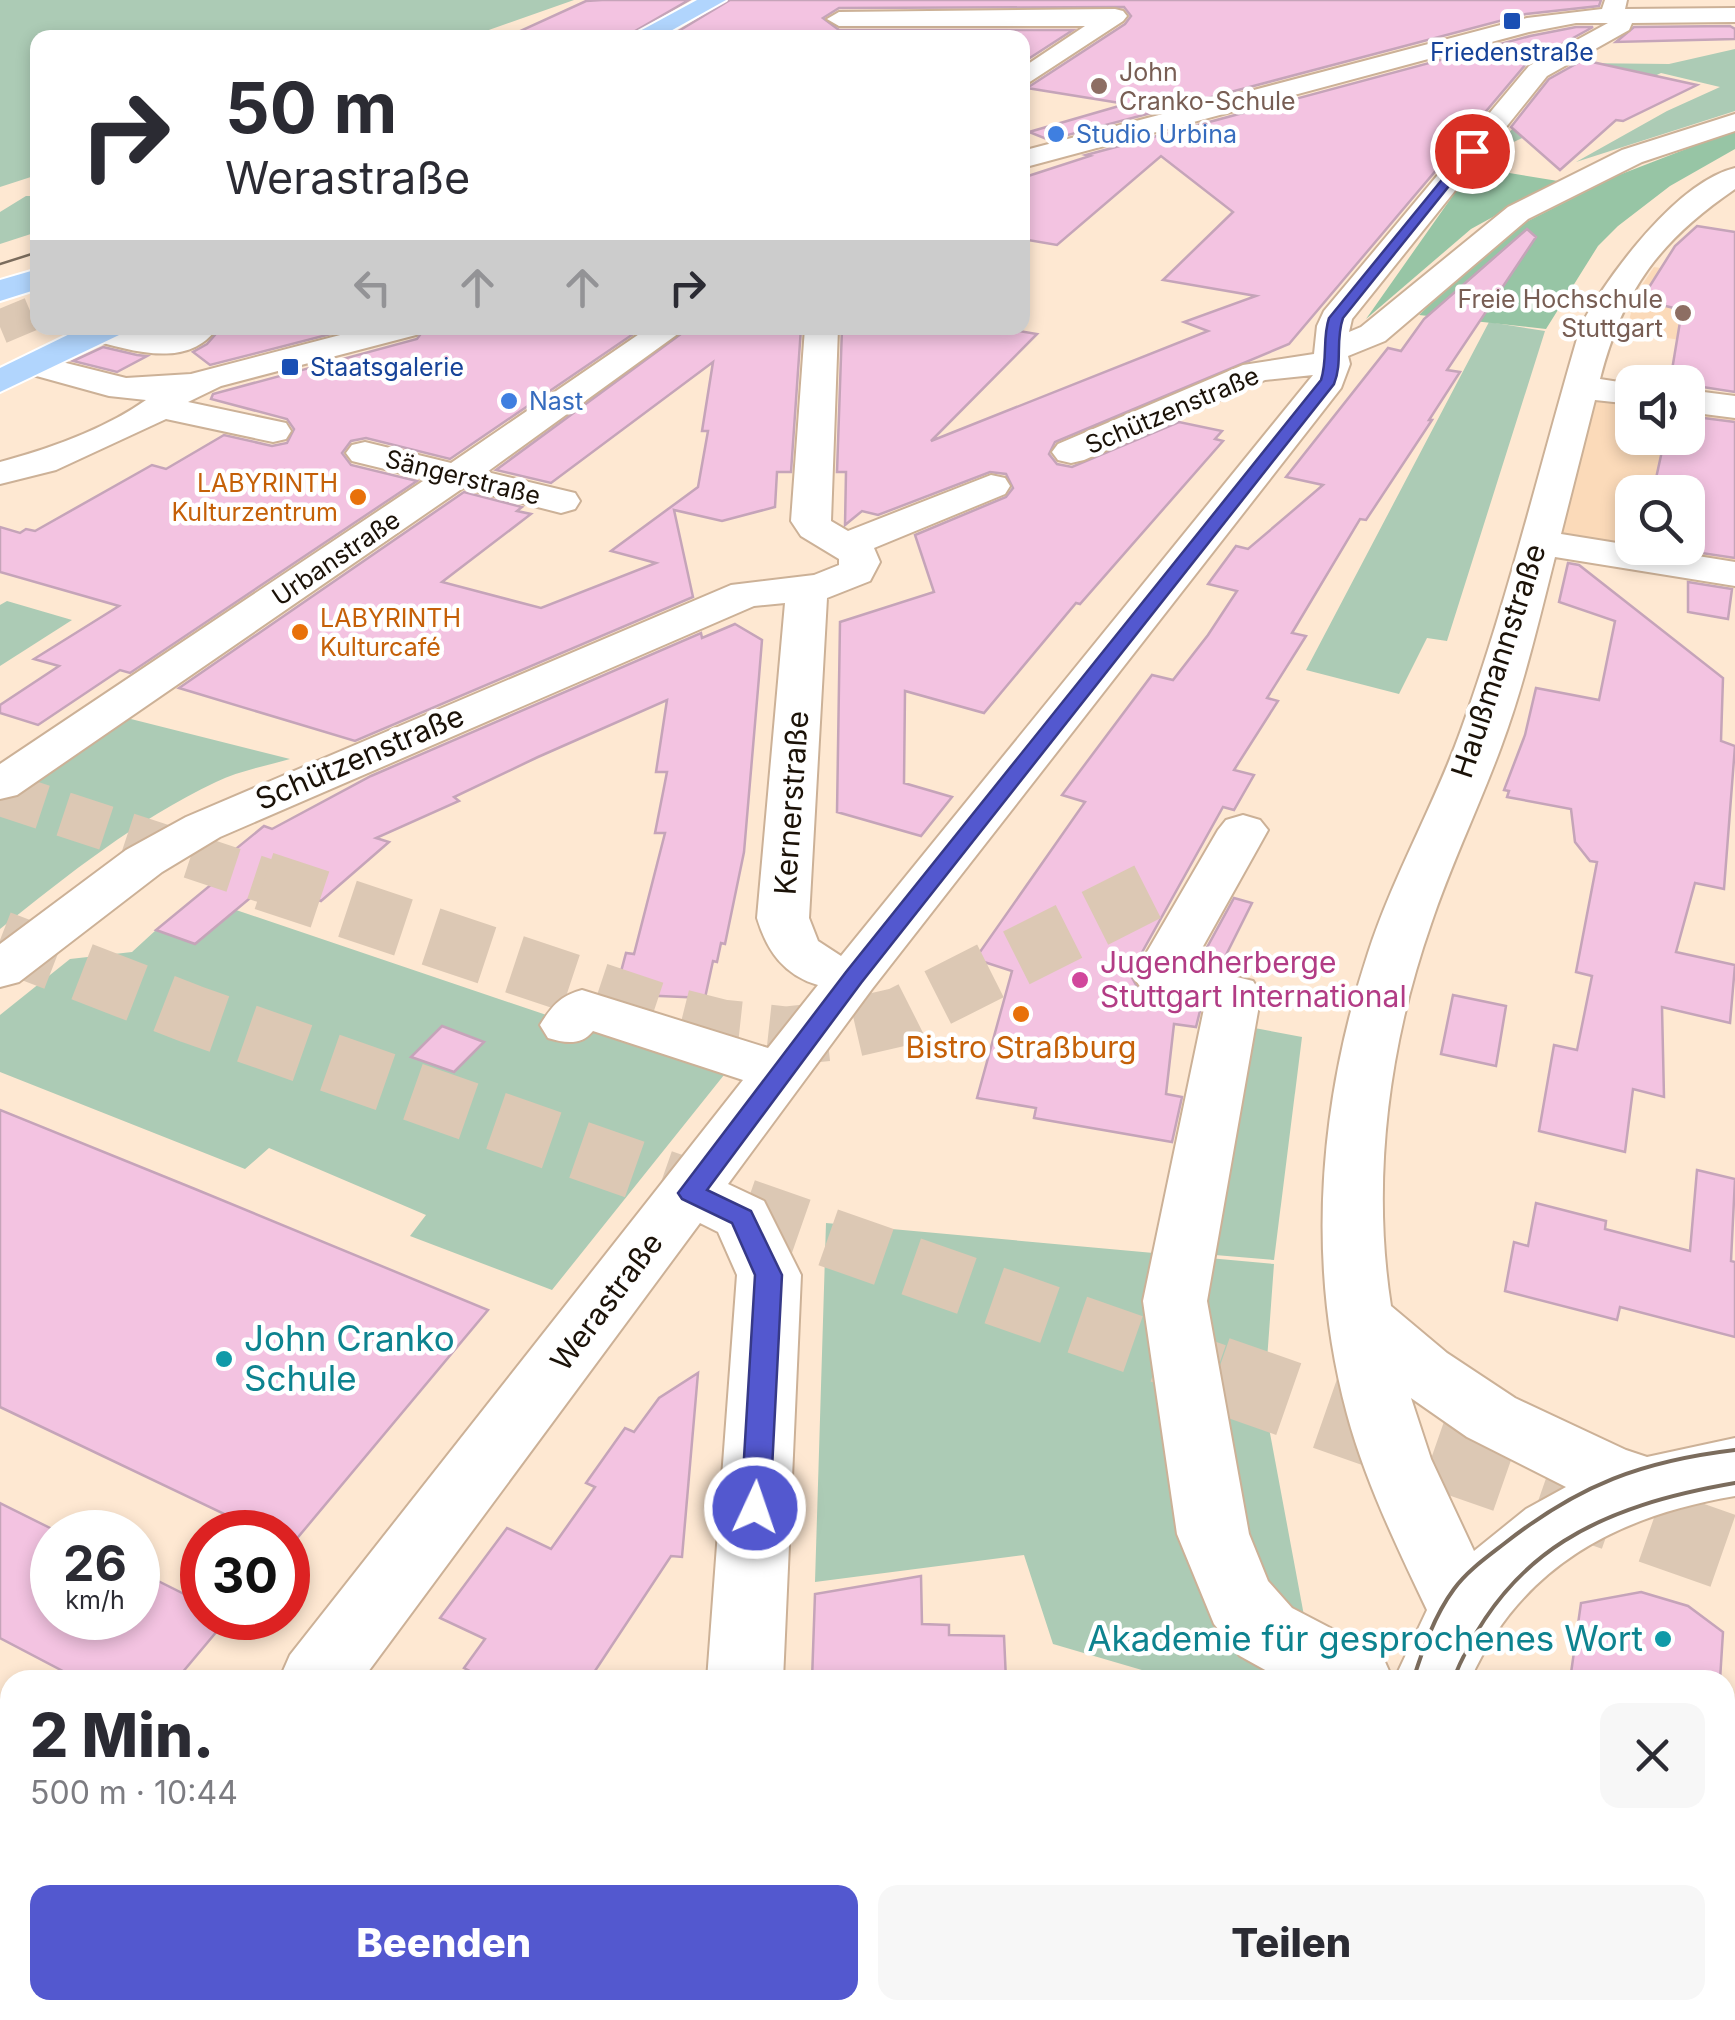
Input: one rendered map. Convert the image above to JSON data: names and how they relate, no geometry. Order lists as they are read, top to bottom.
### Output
{
  "streets": {
    "street": [
      "Schützenstraße",
      "Sängerstraße",
      "Urbanstraße",
      "Haußmannstraße",
      "Kernerstraße",
      "Werastraße"
    ]
  },
  "crossings": [
    ["Schützenstraße", "Kernerstraße"],
    ["Schützenstraße", "Werastraße"],
    ["Sängerstraße", "Urbanstraße"],
    ["Kernerstraße", "Werastraße"]
  ],
  "places": {
    "transit": ["Friedenstraße", "Staatsgalerie"],
    "other": [
      "John Cranko-Schule",
      "Studio Urbina",
      "Freie Hochschule Stuttgart",
      "Nast",
      "LABYRINTH Kulturzentrum",
      "LABYRINTH Kulturcafé",
      "Jugendherberge Stuttgart International",
      "Bistro Straßburg",
      "John Cranko Schule",
      "Akademie für gesprochenes Wort"
    ]
  },
  "page": {
    "turn": ["50 m", "Werastraße"],
    "speed": "26 km/h",
    "limit": "30",
    "heading": ["2 Min.", "500 m · 10:44"],
    "buttons": ["Beenden", "Teilen"]
  }
}
